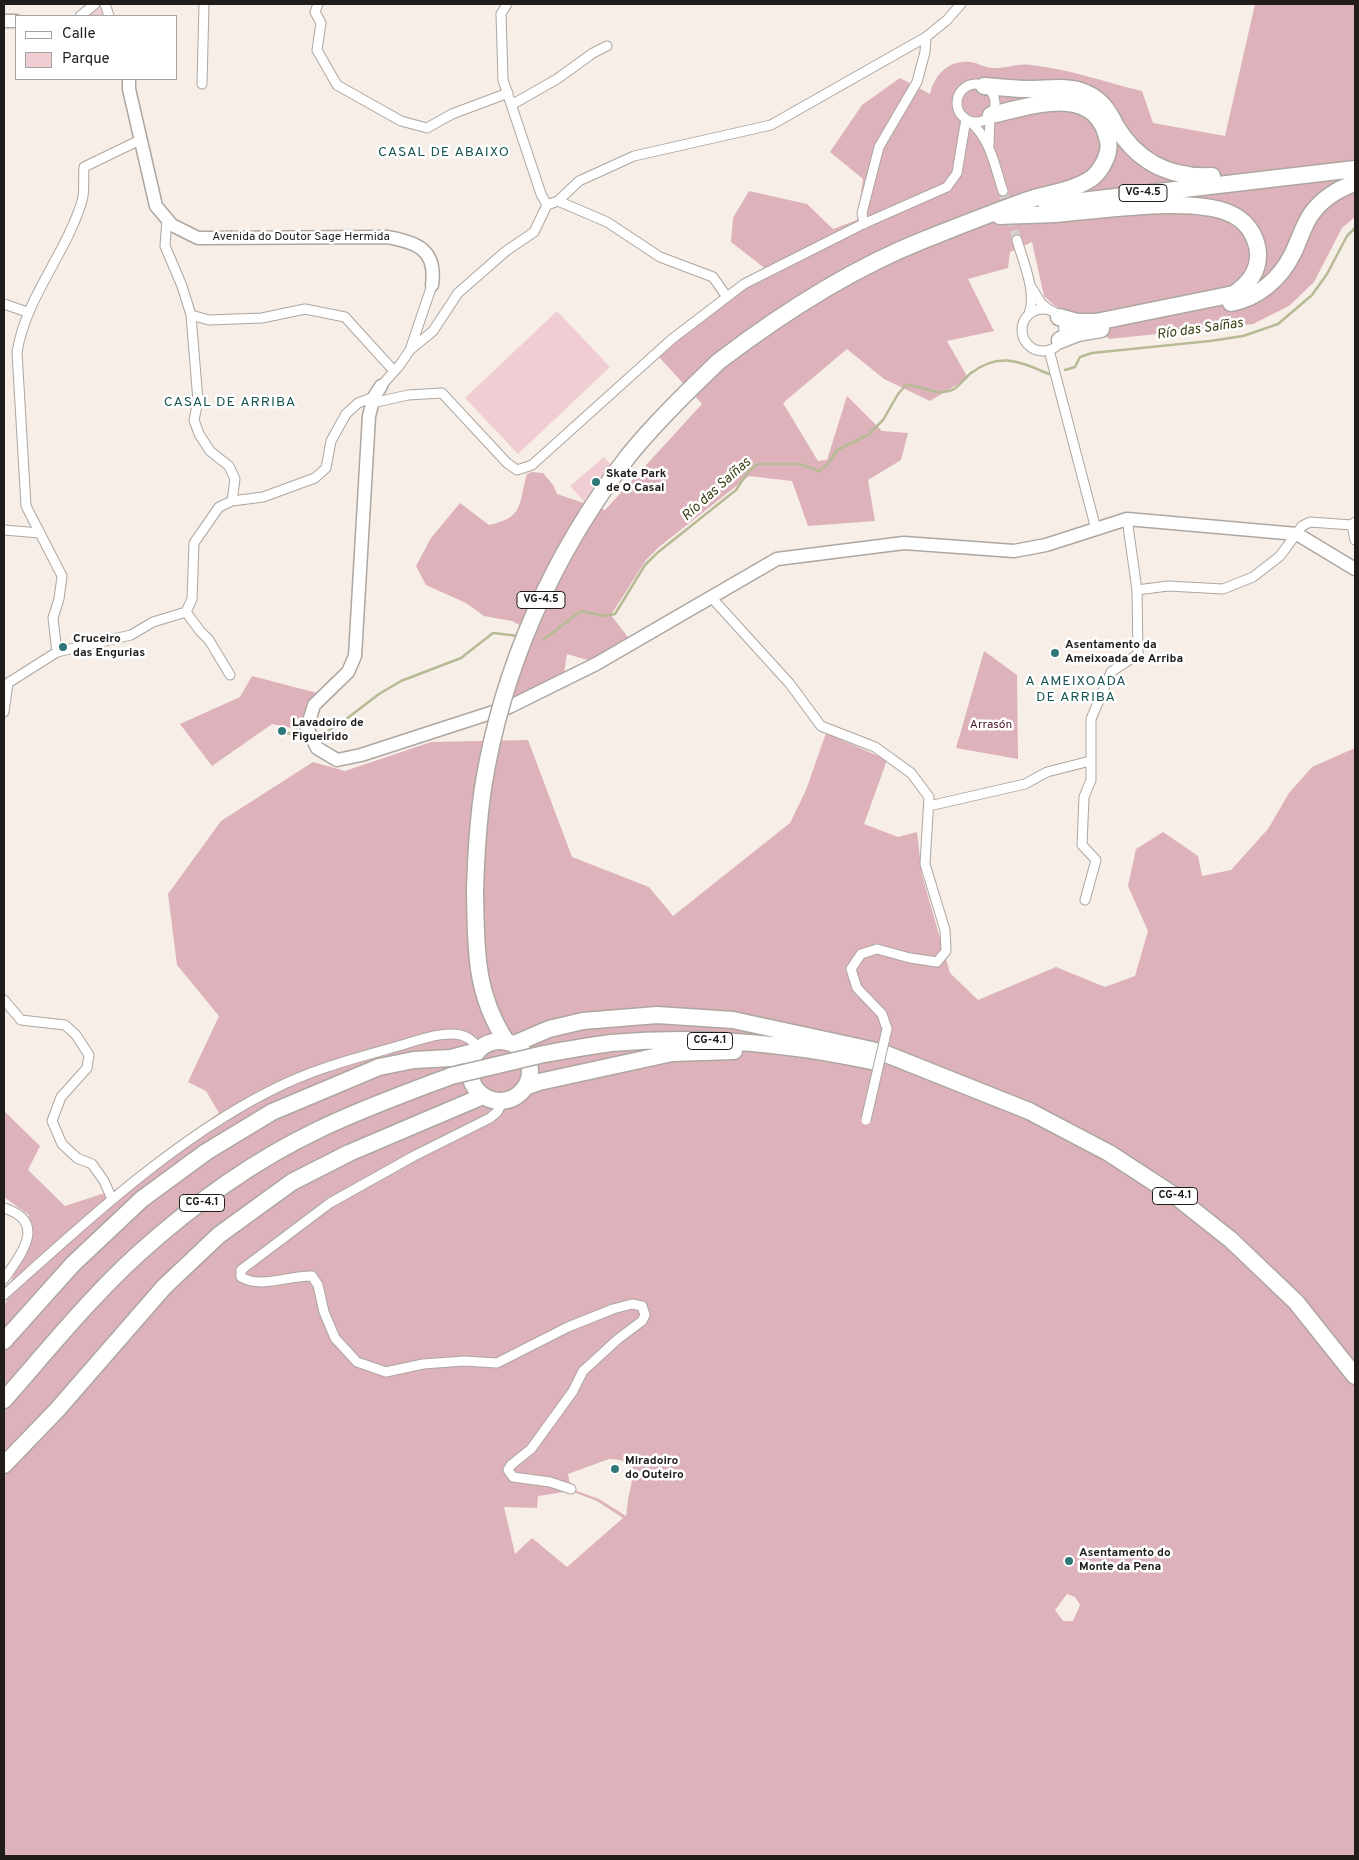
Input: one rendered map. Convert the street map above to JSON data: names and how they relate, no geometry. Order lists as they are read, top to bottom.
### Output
{
  "streets": {
    "highway": ["VG-4.5", "CG-4.1"],
    "street": ["Avenida do Doutor Sage Hermida"]
  },
  "districts": ["CASAL DE ABAIXO", "CASAL DE ARRIBA", "A AMEIXOADA DE ARRIBA"],
  "water": ["Río das Saíñas"],
  "parks": ["Arrasón"],
  "places": [
    "Skate Park de O Casal",
    "Cruceiro das Engurias",
    "Asentamento da Ameixoada de Arriba",
    "Lavadoiro de Figueirido",
    "Miradoiro do Outeiro",
    "Asentamento do Monte da Pena"
  ],
  "legend": ["Calle", "Parque"]
}
